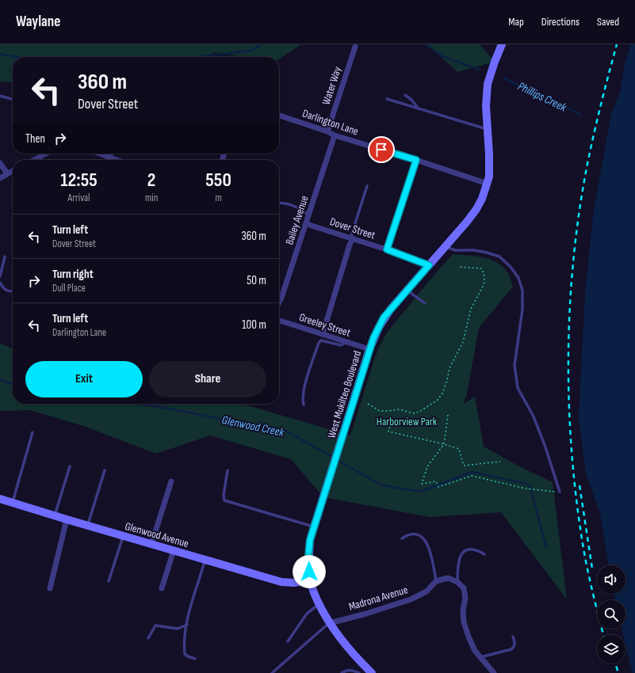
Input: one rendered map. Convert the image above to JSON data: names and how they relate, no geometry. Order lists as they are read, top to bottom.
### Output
{
  "streets": {
    "main road": ["West Mukilteo Boulevard", "Glenwood Avenue"],
    "street": [
      "Water Way",
      "Darlington Lane",
      "Bailey Avenue",
      "Dover Street",
      "Greeley Street",
      "Madrona Avenue"
    ]
  },
  "crossings": [
    ["Water Way", "Darlington Lane"],
    ["Darlington Lane", "Bailey Avenue"],
    ["Darlington Lane", "West Mukilteo Boulevard"],
    ["Bailey Avenue", "Dover Street"],
    ["Dover Street", "West Mukilteo Boulevard"],
    ["Greeley Street", "West Mukilteo Boulevard"],
    ["West Mukilteo Boulevard", "Glenwood Avenue"],
    ["West Mukilteo Boulevard", "Madrona Avenue"]
  ],
  "water": ["Phillips Creek", "Glenwood Creek"],
  "parks": ["Harborview Park"],
  "page": {
    "header": "Waylane",
    "nav": ["Map", "Directions", "Saved"],
    "turn": ["360 m", "Dover Street"],
    "then": "Then",
    "eta": [
      "12:55",
      "Arrival",
      "2",
      "min",
      "550",
      "m"
    ],
    "list": [
      {
        "name": "Turn left",
        "note": "Dover Street",
        "value": "360 m"
      },
      {
        "name": "Turn right",
        "note": "Dull Place",
        "value": "50 m"
      },
      {
        "name": "Turn left",
        "note": "Darlington Lane",
        "value": "100 m"
      }
    ],
    "buttons": ["Exit", "Share"]
  }
}
